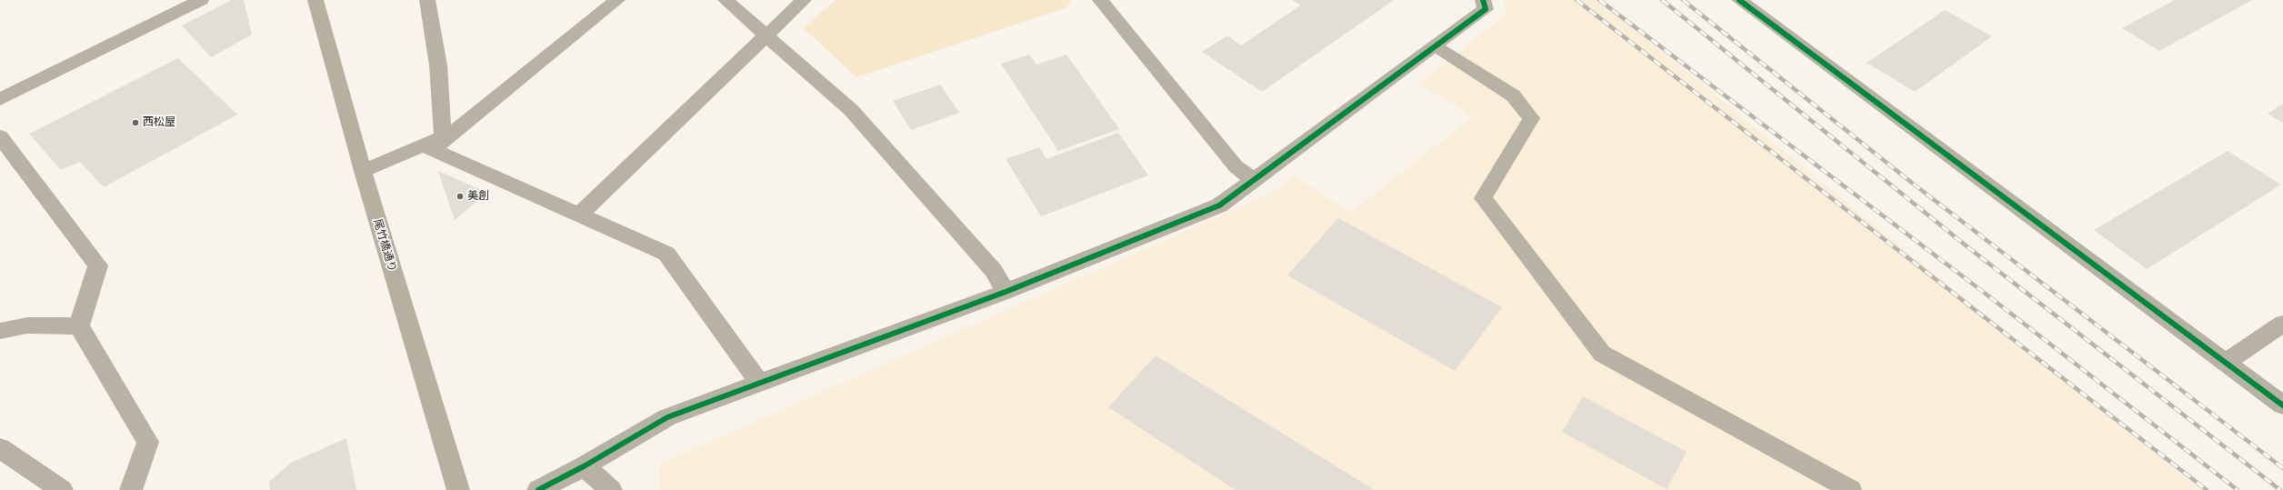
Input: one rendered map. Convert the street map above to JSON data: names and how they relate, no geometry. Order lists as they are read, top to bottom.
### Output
{
  "streets": {
    "main road": ["尾竹橋通り"]
  },
  "places": ["西松屋", "美創"]
}
